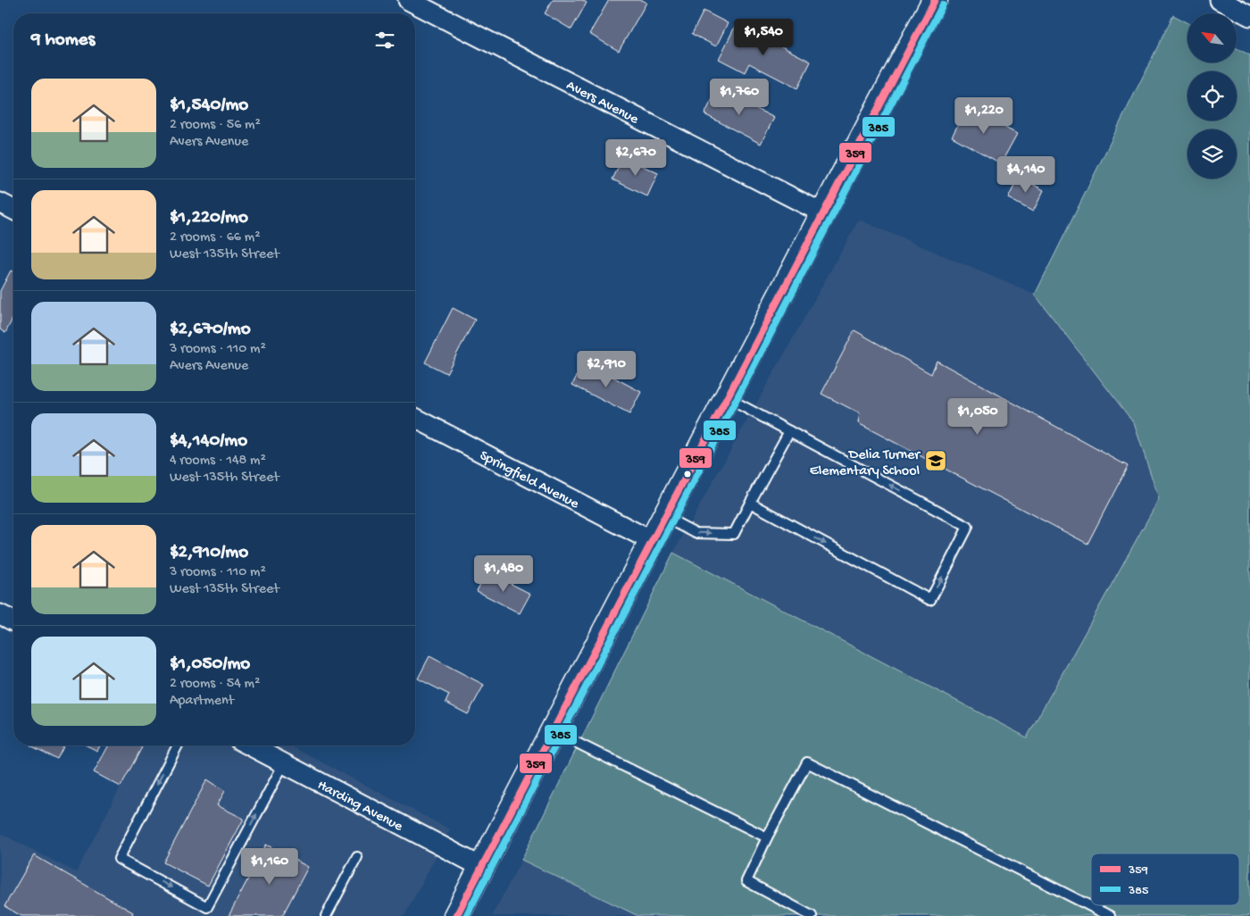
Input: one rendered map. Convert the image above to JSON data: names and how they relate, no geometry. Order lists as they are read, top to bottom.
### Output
{
  "streets": {
    "street": ["Avers Avenue", "Springfield Avenue", "Harding Avenue"]
  },
  "places": {
    "school or university": ["Delia Turner Elementary School"]
  },
  "lines": ["transit line 359", "transit line 385"],
  "legend": ["359", "385"],
  "north": "top left",
  "page": {
    "heading": "9 homes",
    "price": [
      "$1,540",
      "$1,760",
      "$1,220",
      "$2,670",
      "$4,140",
      "$2,910",
      "$1,050",
      "$1,480",
      "$1,160"
    ],
    "list": [
      {
        "name": "$1,540/mo",
        "note": "2 rooms · 56 m² · Avers Avenue"
      },
      {
        "name": "$1,220/mo",
        "note": "2 rooms · 66 m² · West 135th Street"
      },
      {
        "name": "$2,670/mo",
        "note": "3 rooms · 110 m² · Avers Avenue"
      },
      {
        "name": "$4,140/mo",
        "note": "4 rooms · 148 m² · West 135th Street"
      },
      {
        "name": "$2,910/mo",
        "note": "3 rooms · 110 m² · West 135th Street"
      },
      {
        "name": "$1,050/mo",
        "note": "2 rooms · 54 m² · Apartment"
      }
    ]
  }
}
